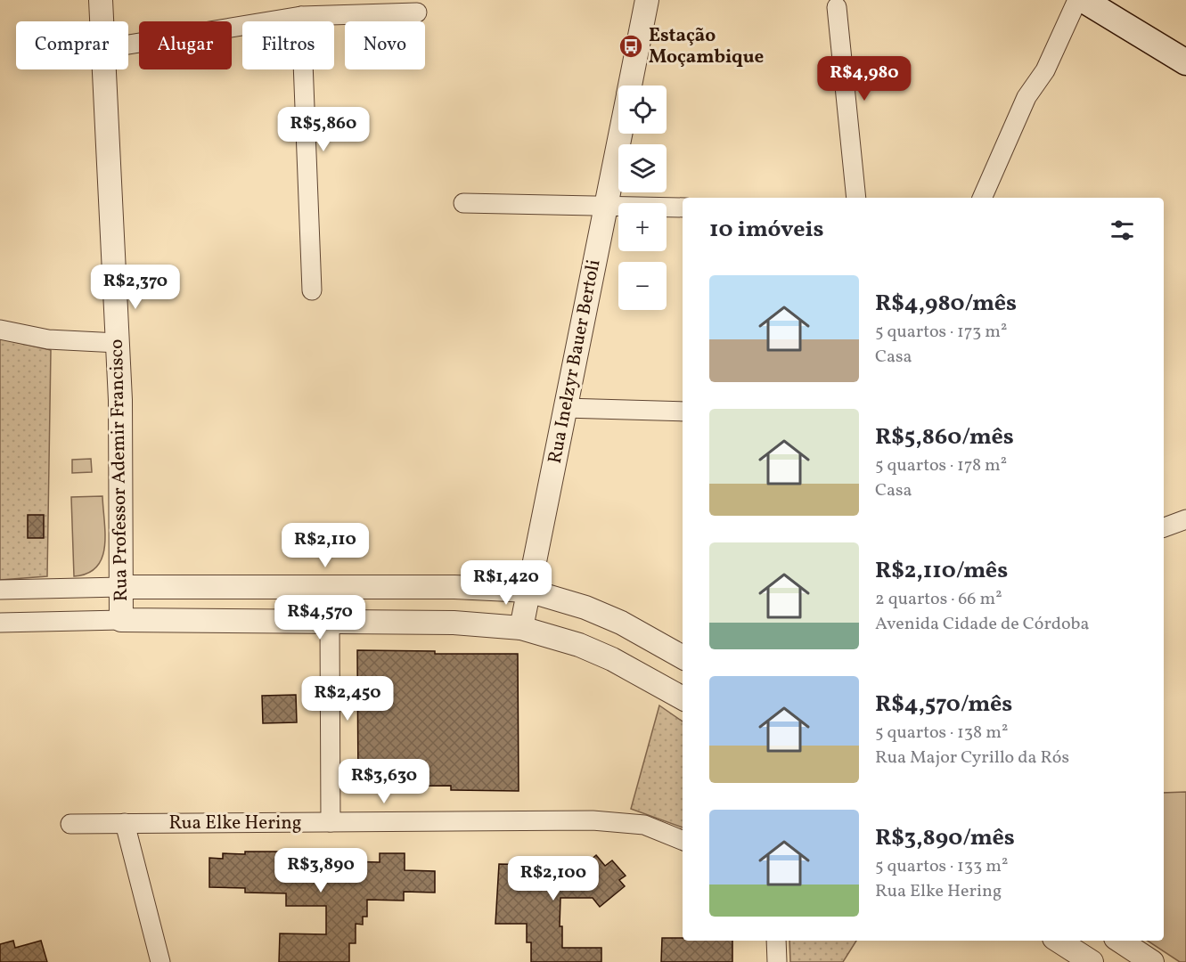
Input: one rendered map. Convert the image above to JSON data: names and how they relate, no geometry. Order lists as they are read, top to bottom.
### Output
{
  "streets": {
    "street": ["Rua Inelzyr Bauer Bertoli", "Rua Professor Ademir Francisco", "Rua Elke Hering"]
  },
  "places": {
    "bus stop": ["Estação Moçambique"]
  },
  "page": {
    "chip": [
      "Comprar",
      "Alugar",
      "Filtros",
      "Novo"
    ],
    "price": [
      "R$4,980",
      "R$5,860",
      "R$2,370",
      "R$2,110",
      "R$1,420",
      "R$4,570",
      "R$2,450",
      "R$3,630",
      "R$3,890",
      "R$2,100"
    ],
    "map_buttons": ["+", "−"],
    "heading": "10 imóveis",
    "list": [
      {
        "name": "R$4,980/mês",
        "note": "5 quartos · 173 m² · Casa"
      },
      {
        "name": "R$5,860/mês",
        "note": "5 quartos · 178 m² · Casa"
      },
      {
        "name": "R$2,110/mês",
        "note": "2 quartos · 66 m² · Avenida Cidade de Córdoba"
      },
      {
        "name": "R$4,570/mês",
        "note": "5 quartos · 138 m² · Rua Major Cyrillo da Rós"
      },
      {
        "name": "R$3,890/mês",
        "note": "5 quartos · 133 m² · Rua Elke Hering"
      }
    ]
  }
}
